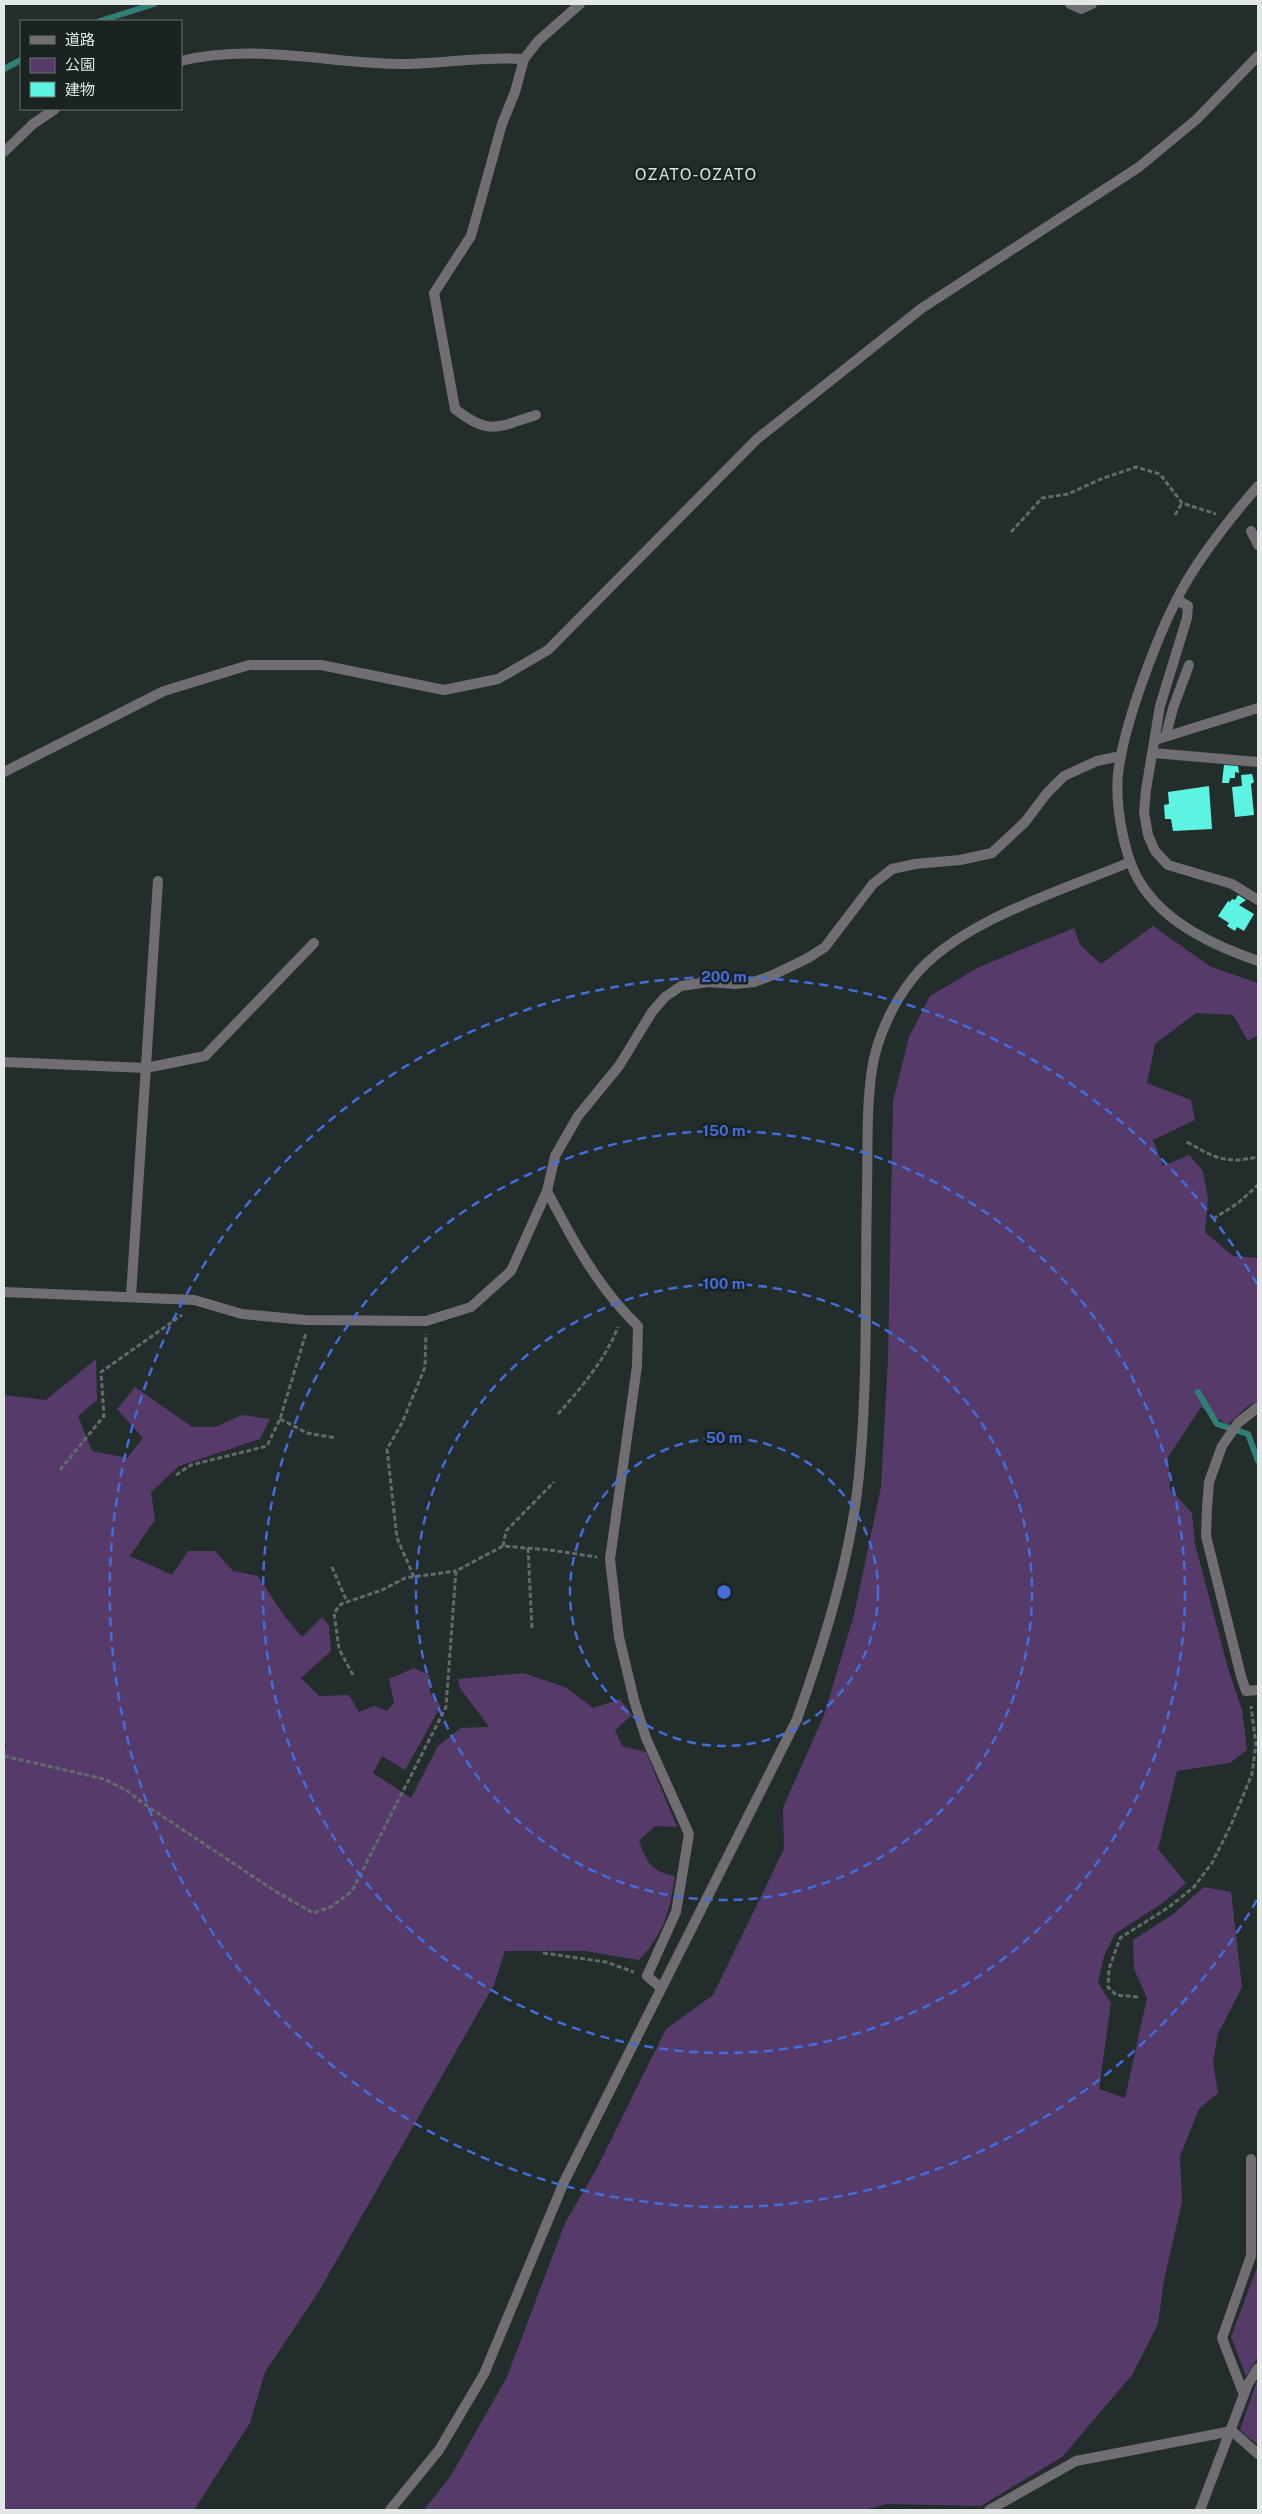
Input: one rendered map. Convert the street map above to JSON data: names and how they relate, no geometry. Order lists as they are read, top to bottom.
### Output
{
  "districts": ["OZATO-OZATO"],
  "legend": ["道路", "公園", "建物"],
  "rings": [
    "200 m",
    "150 m",
    "100 m",
    "50 m"
  ]
}
